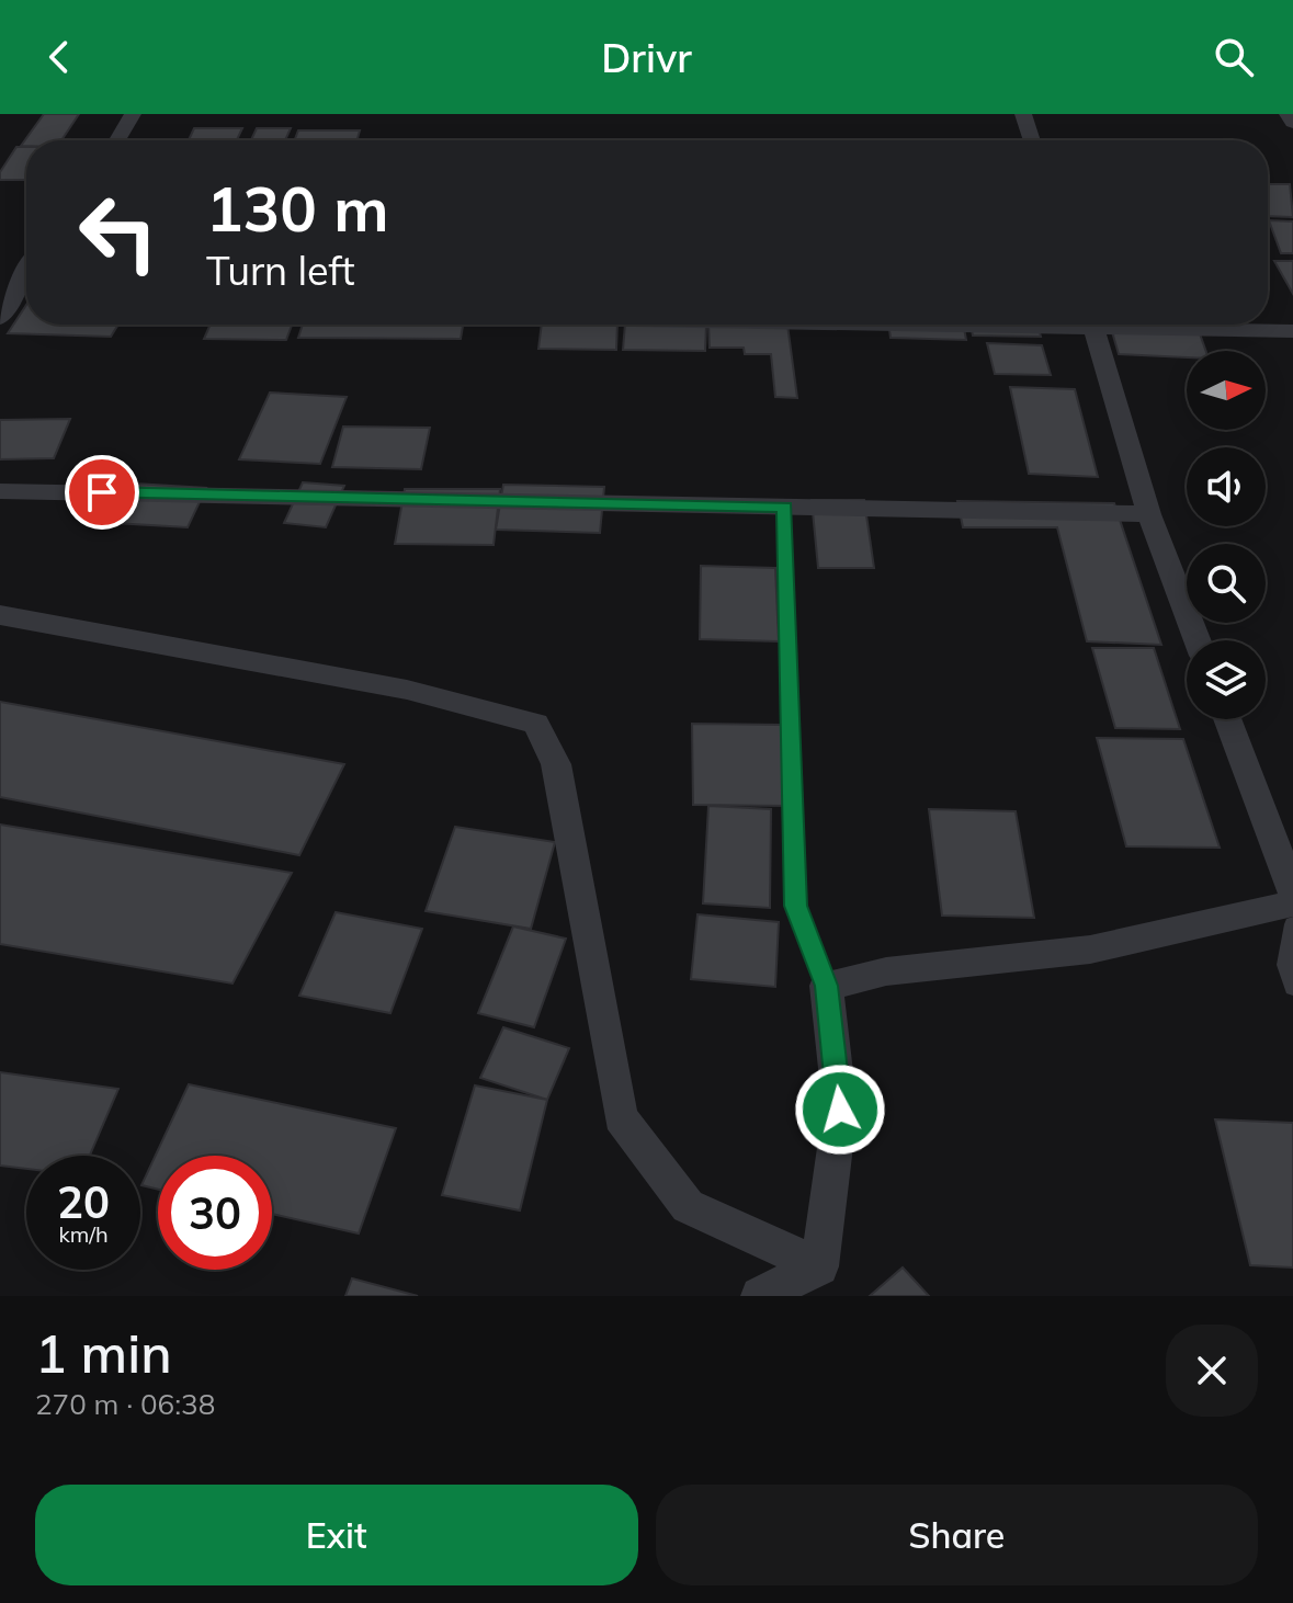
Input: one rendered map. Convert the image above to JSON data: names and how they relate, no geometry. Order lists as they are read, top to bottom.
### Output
{
  "north": "right",
  "page": {
    "header": "Drivr",
    "turn": ["130 m", "Turn left"],
    "speed": "20 km/h",
    "limit": "30",
    "heading": ["1 min", "270 m · 06:38"],
    "buttons": ["Exit", "Share"]
  }
}
